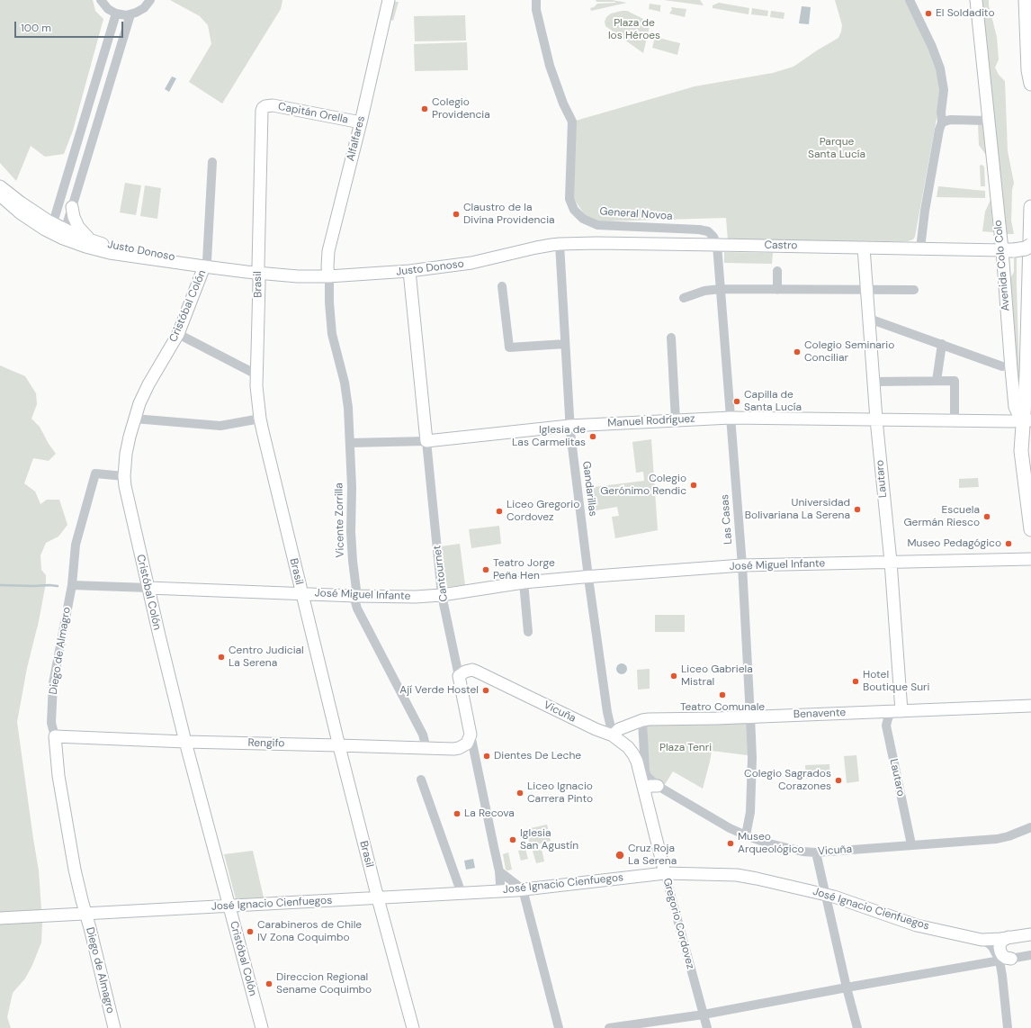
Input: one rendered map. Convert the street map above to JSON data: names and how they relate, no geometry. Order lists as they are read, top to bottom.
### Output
{
  "streets": {
    "street": [
      "Capitán Orella",
      "Alfalfares",
      "General Novoa",
      "Castro",
      "Justo Donoso",
      "Avenida Colo Colo",
      "Brasil",
      "Cristóbal Colón",
      "Manuel Rodríguez",
      "Lautaro",
      "Gandarillas",
      "Las Casas",
      "Vicente Zorrilla",
      "José Miguel Infante",
      "Cantournet",
      "Diego de Almagro",
      "Vicuña",
      "Benavente",
      "Rengifo",
      "José Ignacio Cienfuegos",
      "Gregorio Cordovez"
    ]
  },
  "crossings": [
    ["Capitán Orella", "Alfalfares"],
    ["Capitán Orella", "Brasil"],
    ["Alfalfares", "Justo Donoso"],
    ["Alfalfares", "Vicente Zorrilla"],
    ["General Novoa", "Castro"],
    ["General Novoa", "Las Casas"],
    ["Castro", "Justo Donoso"],
    ["Castro", "Avenida Colo Colo"],
    ["Castro", "Lautaro"],
    ["Castro", "Gandarillas"],
    ["Castro", "Las Casas"],
    ["Justo Donoso", "Brasil"],
    ["Justo Donoso", "Cristóbal Colón"],
    ["Justo Donoso", "Gandarillas"],
    ["Justo Donoso", "Vicente Zorrilla"],
    ["Justo Donoso", "Cantournet"],
    ["Avenida Colo Colo", "Manuel Rodríguez"],
    ["Brasil", "José Miguel Infante"],
    ["Brasil", "Rengifo"],
    ["Brasil", "José Ignacio Cienfuegos"],
    ["Cristóbal Colón", "José Miguel Infante"],
    ["Cristóbal Colón", "Diego de Almagro"],
    ["Cristóbal Colón", "Rengifo"],
    ["Cristóbal Colón", "José Ignacio Cienfuegos"],
    ["Manuel Rodríguez", "Lautaro"],
    ["Manuel Rodríguez", "Gandarillas"],
    ["Manuel Rodríguez", "Las Casas"],
    ["Manuel Rodríguez", "Vicente Zorrilla"],
    ["Manuel Rodríguez", "Cantournet"],
    ["Lautaro", "José Miguel Infante"],
    ["Lautaro", "Vicuña"],
    ["Lautaro", "Benavente"],
    ["Gandarillas", "José Miguel Infante"],
    ["Gandarillas", "Vicuña"],
    ["Gandarillas", "Benavente"],
    ["Las Casas", "José Miguel Infante"],
    ["Las Casas", "Vicuña"],
    ["Las Casas", "Benavente"],
    ["Vicente Zorrilla", "José Miguel Infante"],
    ["Vicente Zorrilla", "Rengifo"],
    ["José Miguel Infante", "Cantournet"],
    ["José Miguel Infante", "Diego de Almagro"],
    ["Cantournet", "Vicuña"],
    ["Cantournet", "Rengifo"],
    ["Cantournet", "José Ignacio Cienfuegos"],
    ["Diego de Almagro", "Rengifo"],
    ["Diego de Almagro", "José Ignacio Cienfuegos"],
    ["Vicuña", "Benavente"],
    ["Vicuña", "Gregorio Cordovez"],
    ["José Ignacio Cienfuegos", "Gregorio Cordovez"]
  ],
  "parks": ["Plaza de los Héroes", "Parque Santa Lucía", "Plaza Tenri"],
  "places": [
    "El Soldadito",
    "Colegio Providencia",
    "Claustro de la Divina Providencia",
    "Colegio Seminario Conciliar",
    "Capilla de Santa Lucía",
    "Iglesia de Las Carmelitas",
    "Colegio Gerónimo Rendic",
    "Universidad Bolivariana La Serena",
    "Liceo Gregorio Cordovez",
    "Escuela Germán Riesco",
    "Museo Pedagógico",
    "Teatro Jorge Peña Hen",
    "Centro Judicial La Serena",
    "Liceo Gabriela Mistral",
    "Hotel Boutique Suri",
    "Ají Verde Hostel",
    "Teatro Comunale",
    "Dientes De Leche",
    "Colegio Sagrados Corazones",
    "Liceo Ignacio Carrera Pinto",
    "La Recova",
    "Iglesia San Agustín",
    "Museo Arqueológico",
    "Cruz Roja La Serena",
    "Carabineros de Chile IV Zona Coquimbo",
    "Direccion Regional Sename Coquimbo"
  ],
  "scale_bar": "100 m"
}
